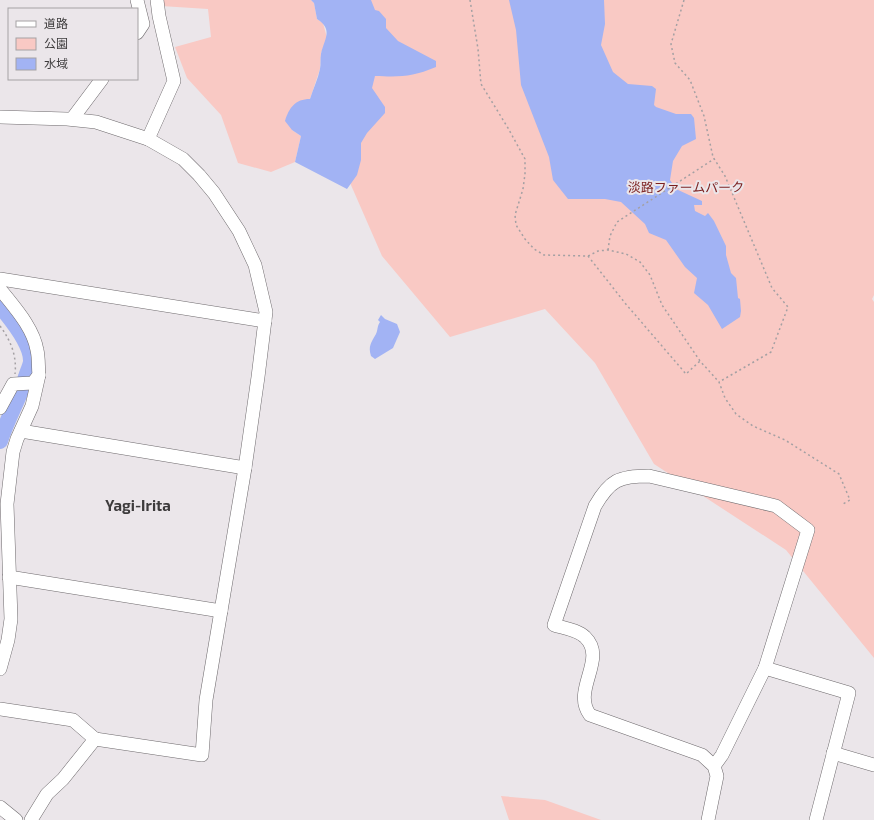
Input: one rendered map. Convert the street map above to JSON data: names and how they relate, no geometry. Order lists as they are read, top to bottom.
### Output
{
  "districts": ["Yagi-Irita"],
  "parks": ["淡路ファームパーク"],
  "legend": ["道路", "公園", "水域"]
}
